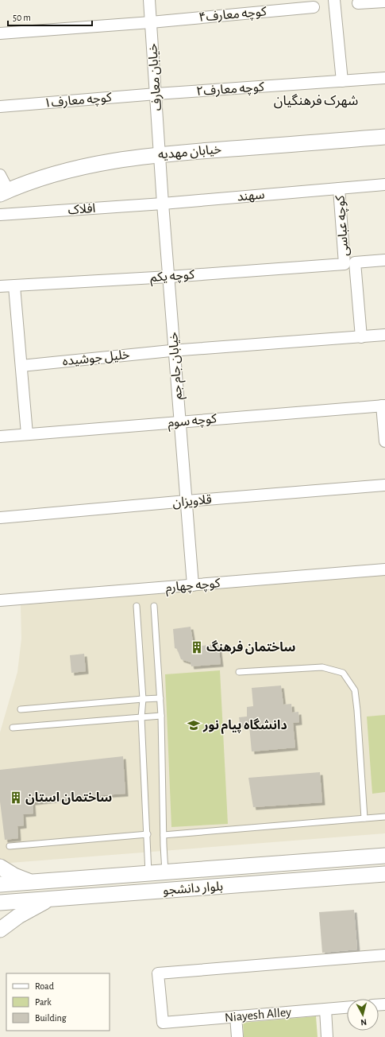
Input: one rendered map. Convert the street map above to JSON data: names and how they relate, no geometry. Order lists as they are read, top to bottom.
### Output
{
  "streets": {
    "main road": ["خیابان مهدیه", "بلوار دانشجو"],
    "street": [
      "کوچه معارف۴",
      "خیابان معارف",
      "کوچه معارف۲",
      "کوچه معارف۱",
      "سهند",
      "افلاک",
      "کوچه عباسی",
      "کوچه یکم",
      "خلیل جوشیده",
      "خیابان جام جم",
      "کوچه سوم",
      "قلاویزان",
      "کوچه چهارم",
      "Niayesh Alley"
    ]
  },
  "crossings": [
    ["کوچه معارف۴", "خیابان معارف"],
    ["خیابان معارف", "کوچه معارف۲"],
    ["خیابان معارف", "کوچه معارف۱"],
    ["خیابان معارف", "خیابان مهدیه"],
    ["خیابان معارف", "سهند"],
    ["خیابان معارف", "افلاک"],
    ["خیابان معارف", "خیابان جام جم"],
    ["کوچه معارف۲", "کوچه معارف۱"],
    ["سهند", "افلاک"],
    ["سهند", "کوچه عباسی"],
    ["سهند", "خیابان جام جم"],
    ["افلاک", "خیابان جام جم"],
    ["کوچه عباسی", "کوچه یکم"],
    ["کوچه عباسی", "خلیل جوشیده"],
    ["کوچه یکم", "خیابان جام جم"],
    ["خلیل جوشیده", "خیابان جام جم"],
    ["خیابان جام جم", "کوچه سوم"],
    ["خیابان جام جم", "قلاویزان"],
    ["خیابان جام جم", "کوچه چهارم"]
  ],
  "districts": ["شهرک فرهنگیان"],
  "places": {
    "building": ["ساختمان فرهنگ", "ساختمان استان"],
    "school or university": ["دانشگاه پیام نور"]
  },
  "legend": ["Road", "Park", "Building"],
  "scale_bar": "50 m",
  "north": "bottom"
}
